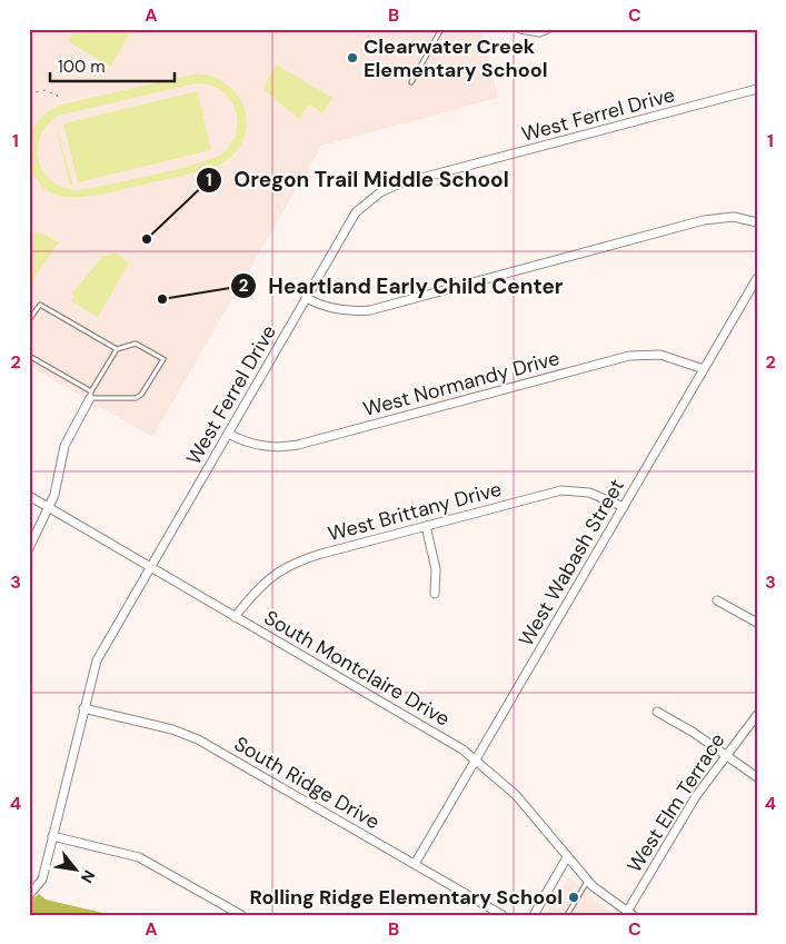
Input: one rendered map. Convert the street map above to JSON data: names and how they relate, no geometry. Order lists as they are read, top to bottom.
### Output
{
  "streets": {
    "street": [
      "West Ferrel Drive",
      "West Normandy Drive",
      "West Brittany Drive",
      "West Wabash Street",
      "South Montclaire Drive",
      "South Ridge Drive",
      "West Elm Terrace"
    ]
  },
  "crossings": [
    ["West Ferrel Drive", "West Normandy Drive"],
    ["West Ferrel Drive", "South Montclaire Drive"],
    ["West Ferrel Drive", "South Ridge Drive"],
    ["West Normandy Drive", "West Wabash Street"],
    ["West Brittany Drive", "West Wabash Street"],
    ["West Brittany Drive", "South Montclaire Drive"],
    ["West Wabash Street", "South Montclaire Drive"],
    ["West Wabash Street", "South Ridge Drive"],
    ["South Montclaire Drive", "West Elm Terrace"]
  ],
  "places": [
    "Clearwater Creek Elementary School",
    "Oregon Trail Middle School",
    "Heartland Early Child Center",
    "Rolling Ridge Elementary School"
  ],
  "scale_bar": "100 m",
  "north": "bottom right",
  "grid": {
    "columns": ["A", "B", "C"],
    "rows": [
      "1",
      "2",
      "3",
      "4"
    ]
  }
}
